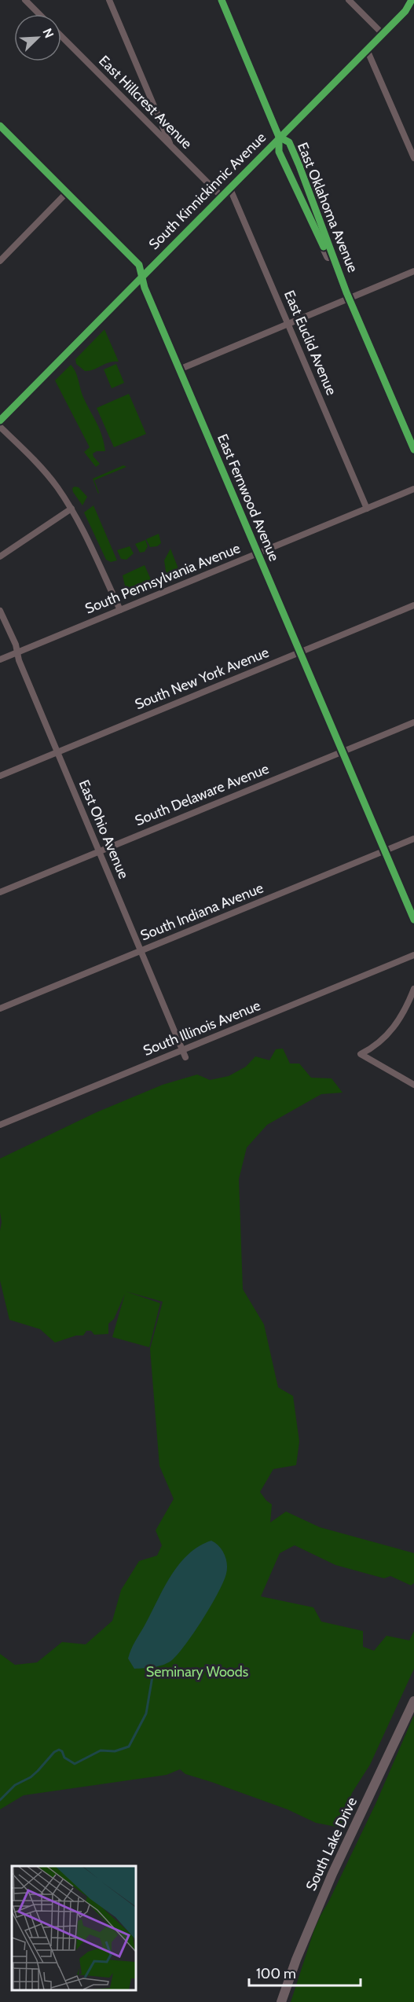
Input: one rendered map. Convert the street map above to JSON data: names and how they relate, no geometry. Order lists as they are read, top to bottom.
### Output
{
  "streets": {
    "main road": ["South Kinnickinnic Avenue", "East Oklahoma Avenue", "South Lake Drive"],
    "street": [
      "East Hillcrest Avenue",
      "East Euclid Avenue",
      "East Fernwood Avenue",
      "South Pennsylvania Avenue",
      "South New York Avenue",
      "South Delaware Avenue",
      "East Ohio Avenue",
      "South Indiana Avenue",
      "South Illinois Avenue"
    ]
  },
  "crossings": [
    ["East Hillcrest Avenue", "South Kinnickinnic Avenue"],
    ["South Kinnickinnic Avenue", "East Oklahoma Avenue"],
    ["South Kinnickinnic Avenue", "East Euclid Avenue"],
    ["South Kinnickinnic Avenue", "East Fernwood Avenue"],
    ["East Euclid Avenue", "South Pennsylvania Avenue"],
    ["East Fernwood Avenue", "South Pennsylvania Avenue"],
    ["East Fernwood Avenue", "South New York Avenue"],
    ["East Fernwood Avenue", "South Delaware Avenue"],
    ["East Fernwood Avenue", "South Indiana Avenue"],
    ["South Pennsylvania Avenue", "East Ohio Avenue"],
    ["South New York Avenue", "East Ohio Avenue"],
    ["South Delaware Avenue", "East Ohio Avenue"],
    ["East Ohio Avenue", "South Indiana Avenue"],
    ["East Ohio Avenue", "South Illinois Avenue"]
  ],
  "parks": ["Seminary Woods"],
  "scale_bar": "100 m",
  "north": "top right"
}
